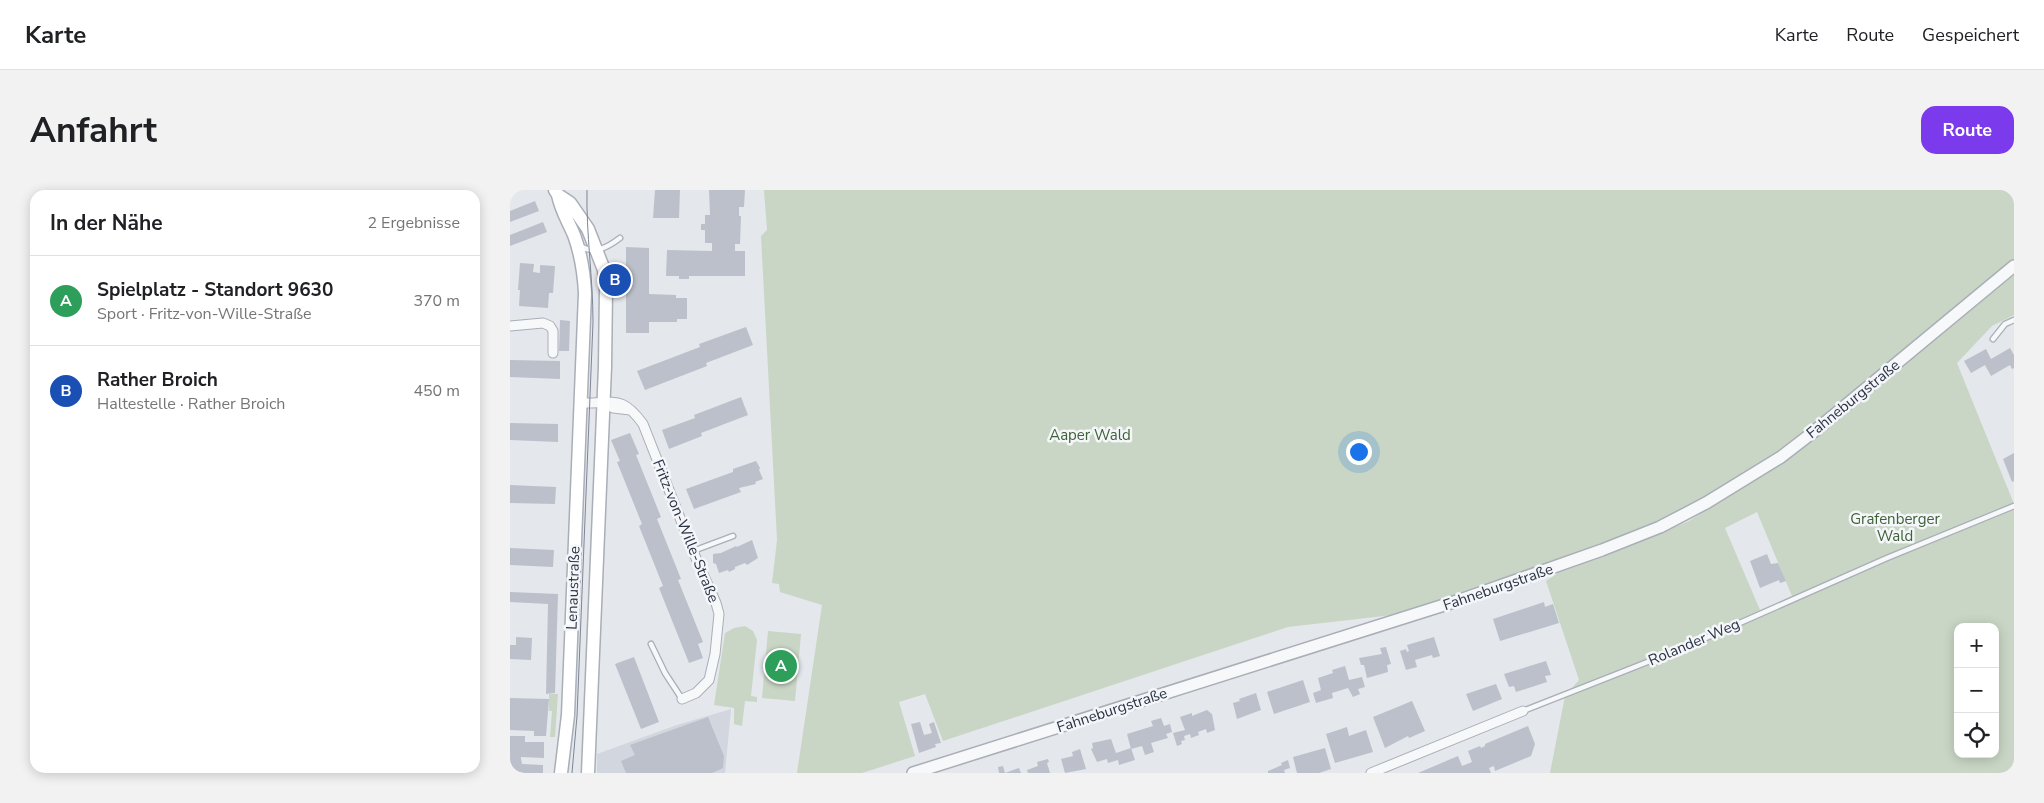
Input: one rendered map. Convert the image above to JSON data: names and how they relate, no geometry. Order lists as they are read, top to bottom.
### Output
{
  "streets": {
    "main road": ["Lenaustraße"],
    "street": ["Fahneburgstraße", "Fritz-von-Wille-Straße", "Rolander Weg"]
  },
  "crossings": [
    ["Fritz-von-Wille-Straße", "Lenaustraße"]
  ],
  "parks": ["Aaper Wald", "Grafenberger Wald"],
  "page": {
    "header": "Karte",
    "nav": ["Karte", "Route", "Gespeichert"],
    "buttons": "Route",
    "title": "Anfahrt",
    "heading": ["In der Nähe", "2 Ergebnisse"],
    "list": [
      {
        "mark": "A",
        "name": "Spielplatz - Standort 9630",
        "note": "Sport · Fritz-von-Wille-Straße",
        "value": "370 m"
      },
      {
        "mark": "B",
        "name": "Rather Broich",
        "note": "Haltestelle · Rather Broich",
        "value": "450 m"
      }
    ],
    "pins": ["B", "A"],
    "map_buttons": ["+", "−"]
  }
}
